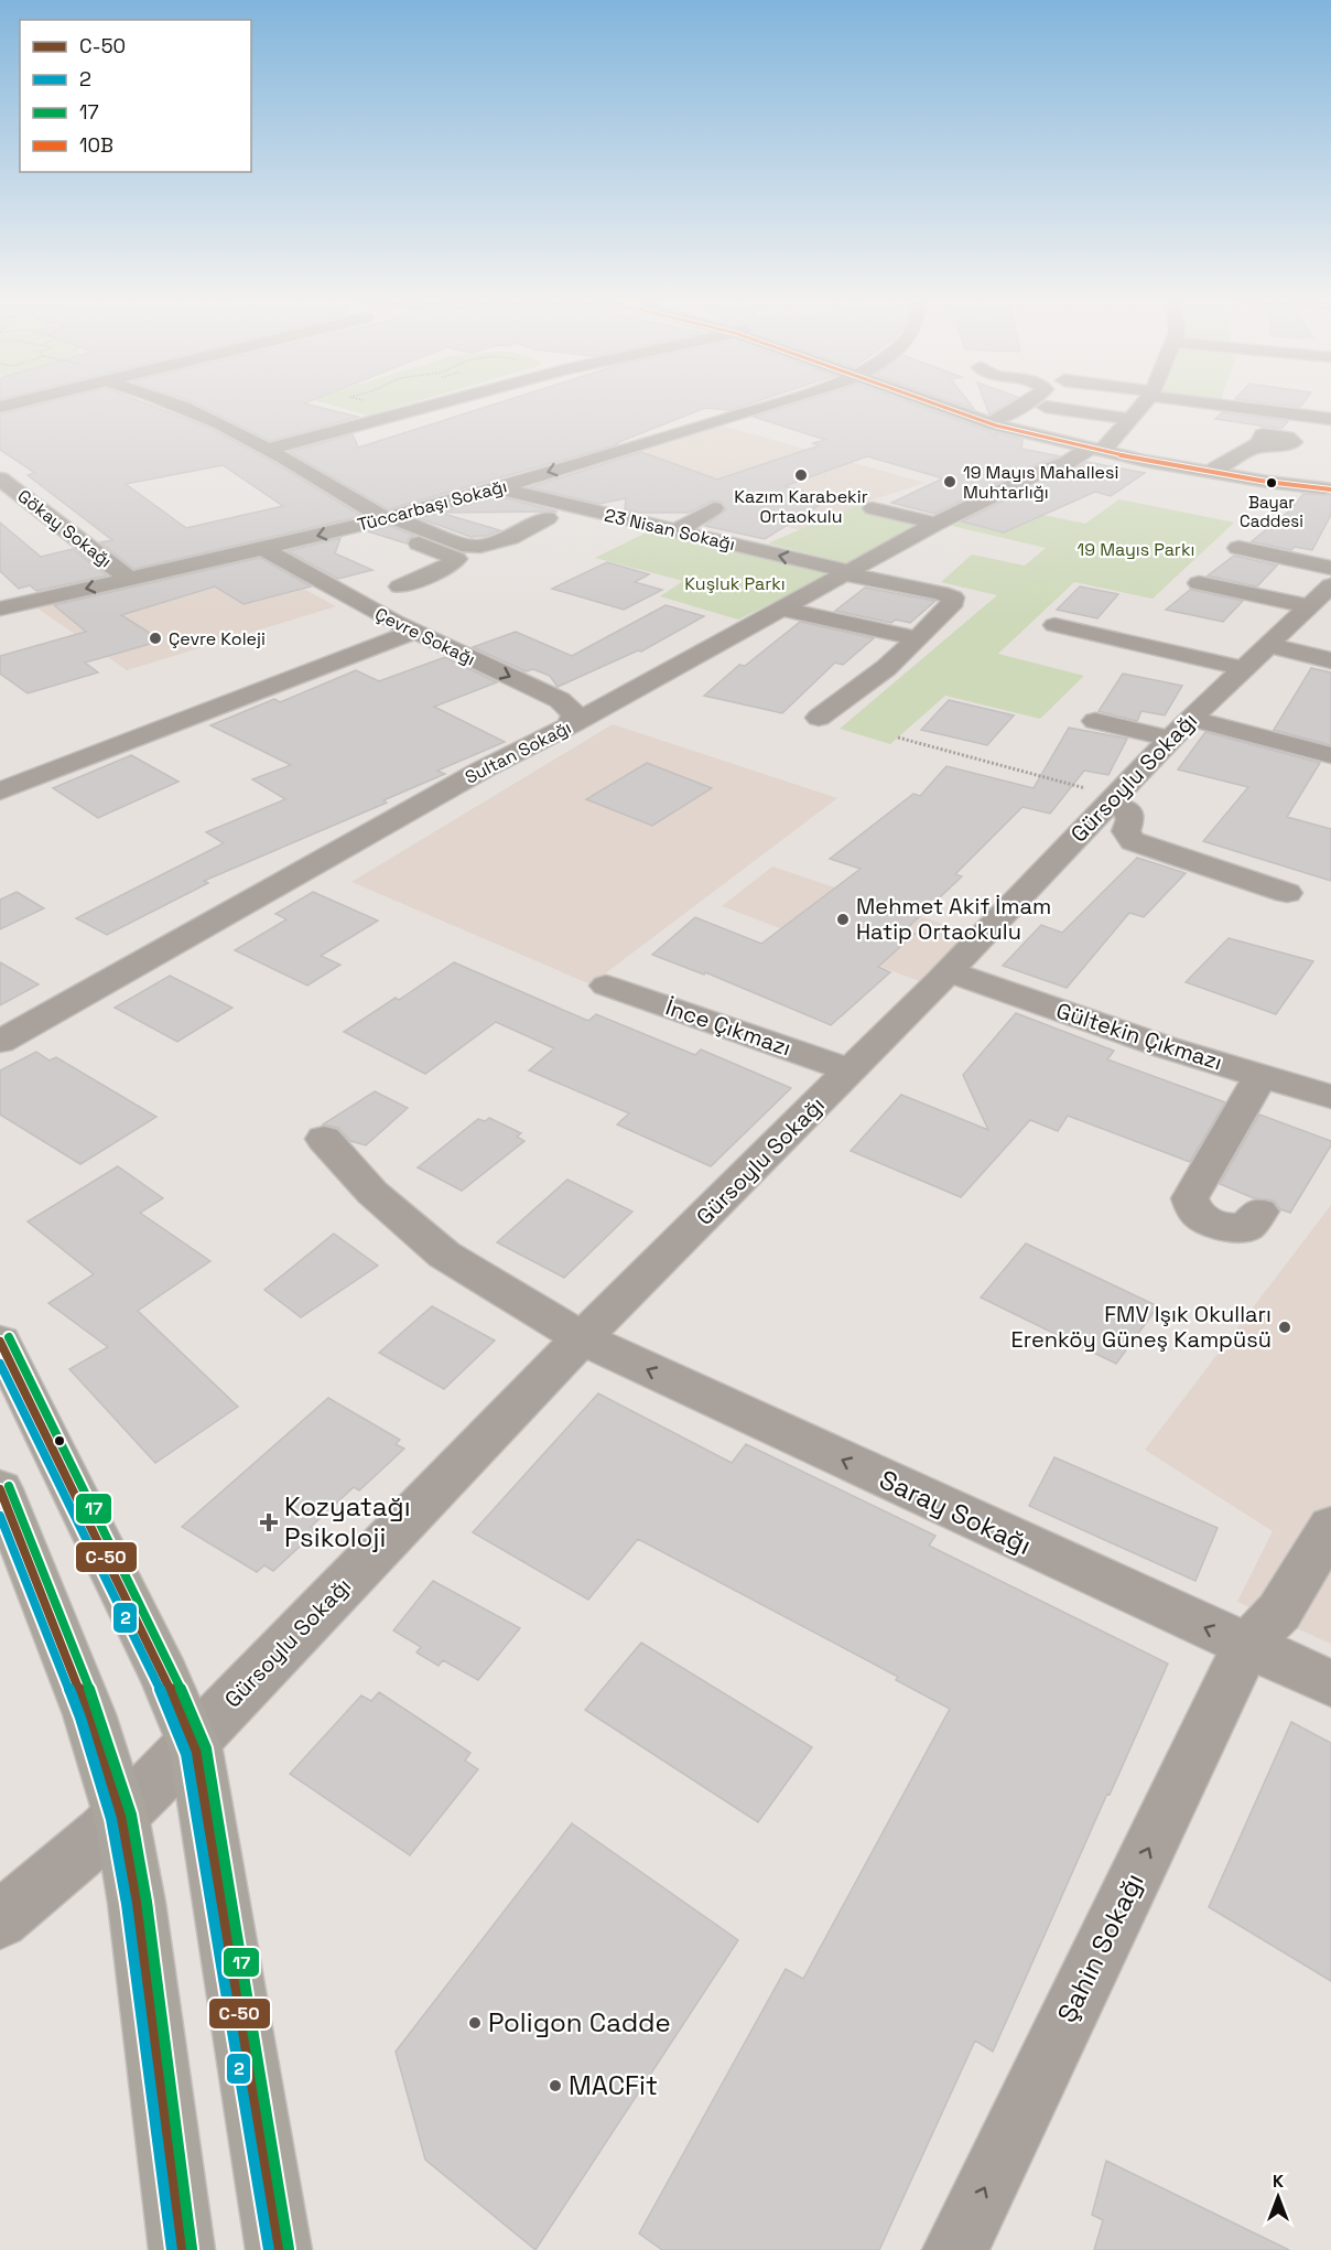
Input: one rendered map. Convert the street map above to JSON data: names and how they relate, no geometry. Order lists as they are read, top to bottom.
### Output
{
  "streets": {
    "street": [
      "Tüccarbaşı Sokağı",
      "Gökay Sokağı",
      "23 Nisan Sokağı",
      "Çevre Sokağı",
      "Sultan Sokağı",
      "Gürsoylu Sokağı",
      "İnce Çıkmazı",
      "Gültekin Çıkmazı",
      "Saray Sokağı",
      "Şahin Sokağı"
    ]
  },
  "crossings": [
    ["Tüccarbaşı Sokağı", "Gökay Sokağı"],
    ["Tüccarbaşı Sokağı", "23 Nisan Sokağı"],
    ["Tüccarbaşı Sokağı", "Çevre Sokağı"],
    ["23 Nisan Sokağı", "Sultan Sokağı"],
    ["Çevre Sokağı", "Sultan Sokağı"],
    ["Gürsoylu Sokağı", "İnce Çıkmazı"],
    ["Gürsoylu Sokağı", "Gültekin Çıkmazı"],
    ["Gürsoylu Sokağı", "Saray Sokağı"],
    ["Saray Sokağı", "Şahin Sokağı"]
  ],
  "one_way": ["Çevre Sokağı", "Saray Sokağı", "Şahin Sokağı"],
  "parks": ["19 Mayıs Parkı", "Kuşluk Parkı"],
  "places": {
    "other": [
      "Kazım Karabekir Ortaokulu",
      "19 Mayıs Mahallesi Muhtarlığı",
      "Bayar Caddesi",
      "Çevre Koleji",
      "Mehmet Akif İmam Hatip Ortaokulu",
      "FMV Işık Okulları Erenköy Güneş Kampüsü",
      "Poligon Cadde",
      "MACFit"
    ],
    "health": ["Kozyatağı Psikoloji"]
  },
  "lines": [
    "transit line 10B",
    "transit line 17",
    "transit line C-50",
    "transit line 2"
  ],
  "legend": [
    "C-50",
    "2",
    "17",
    "10B"
  ],
  "north": "top"
}
